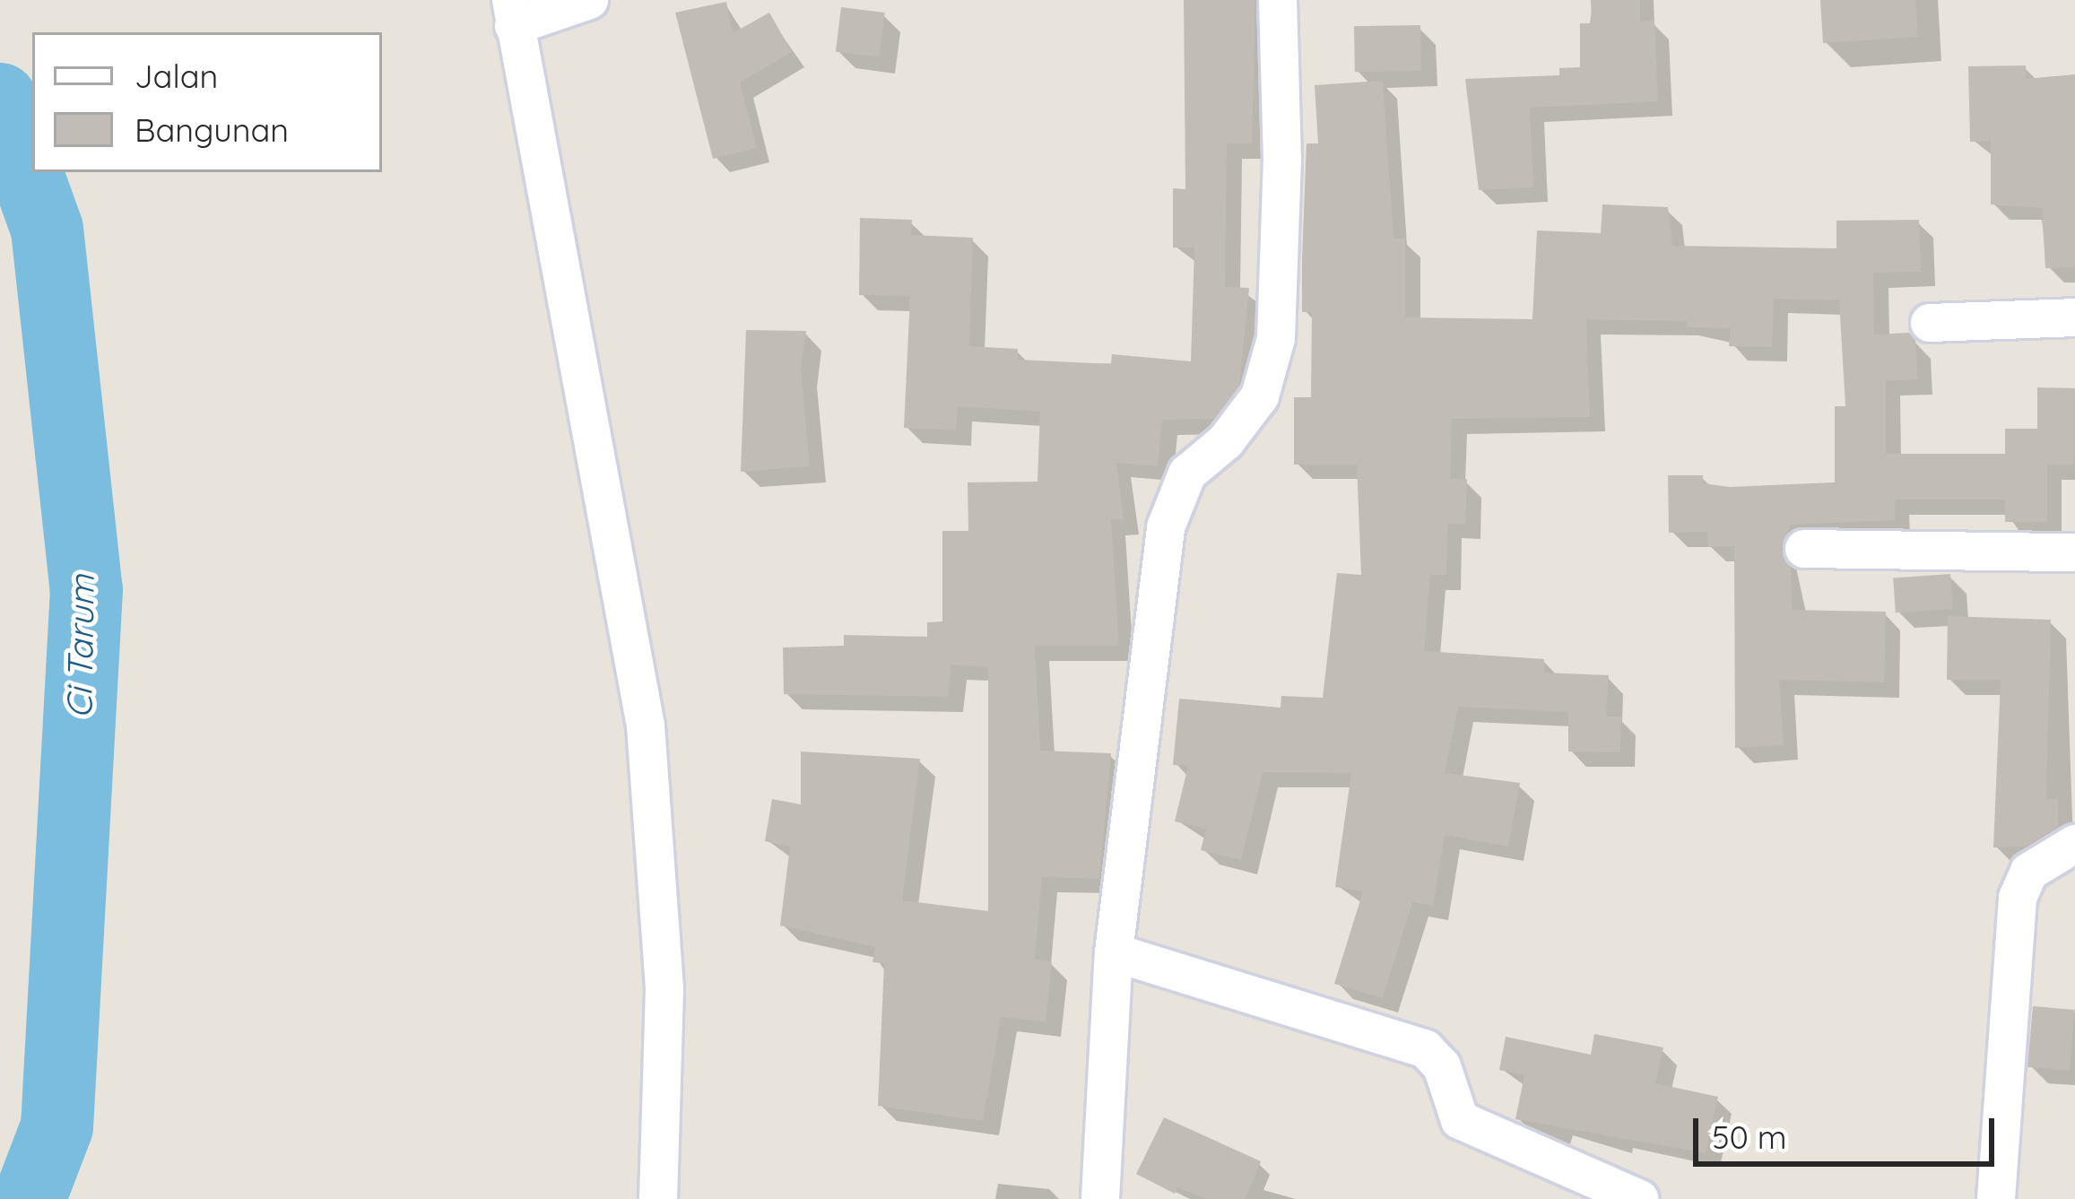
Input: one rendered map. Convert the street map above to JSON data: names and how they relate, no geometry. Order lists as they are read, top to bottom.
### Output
{
  "water": ["Ci Tarum"],
  "legend": ["Jalan", "Bangunan"],
  "scale_bar": "50 m"
}
